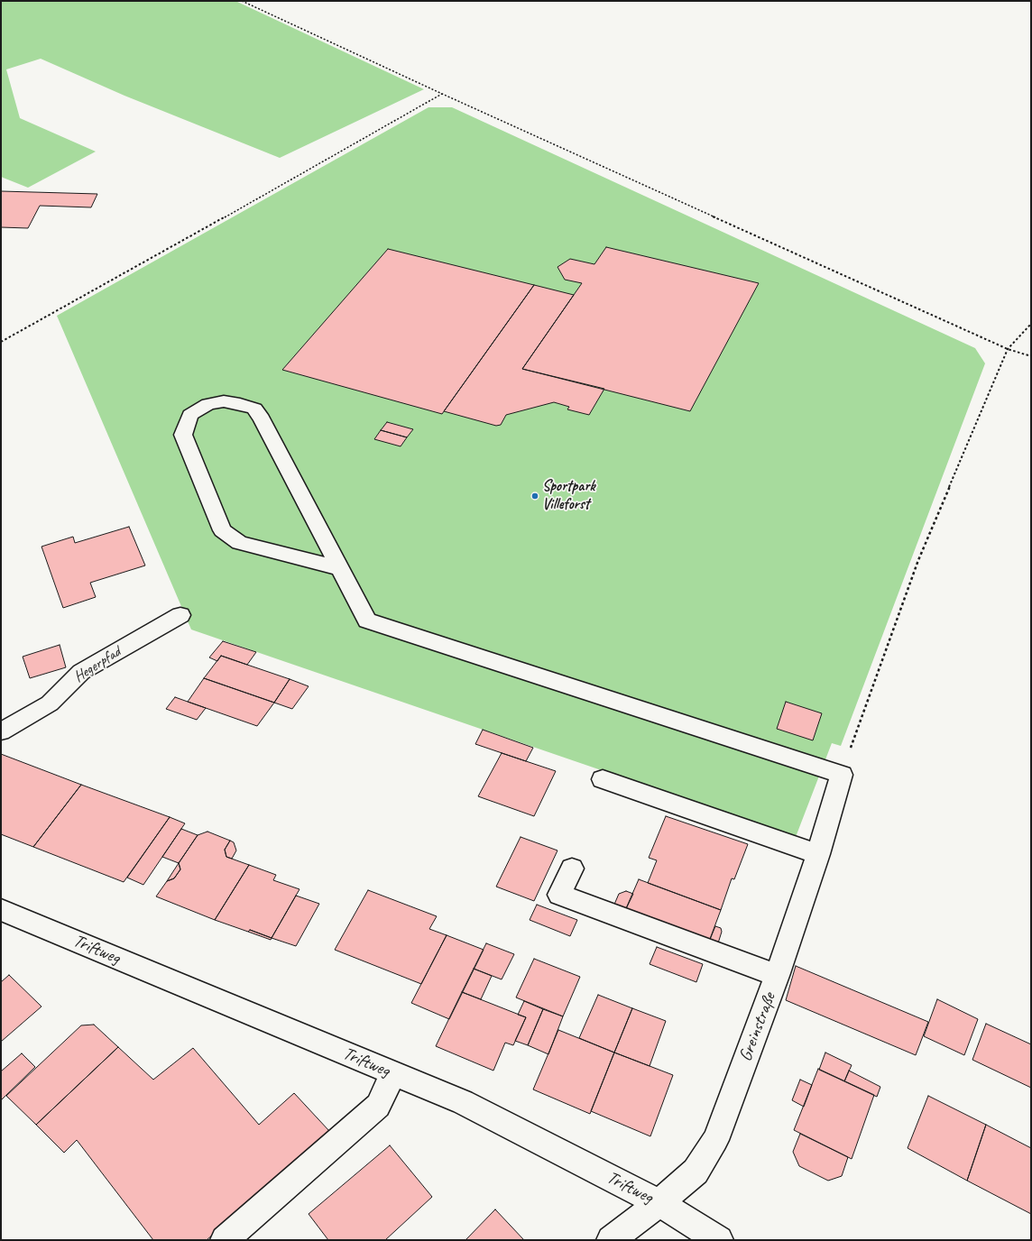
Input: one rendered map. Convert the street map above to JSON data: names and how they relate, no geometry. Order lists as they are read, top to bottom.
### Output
{
  "streets": {
    "street": ["Hegerpfad", "Triftweg", "Greinstraße"]
  },
  "crossings": [
    ["Triftweg", "Greinstraße"]
  ],
  "places": ["Sportpark Villeforst"]
}
